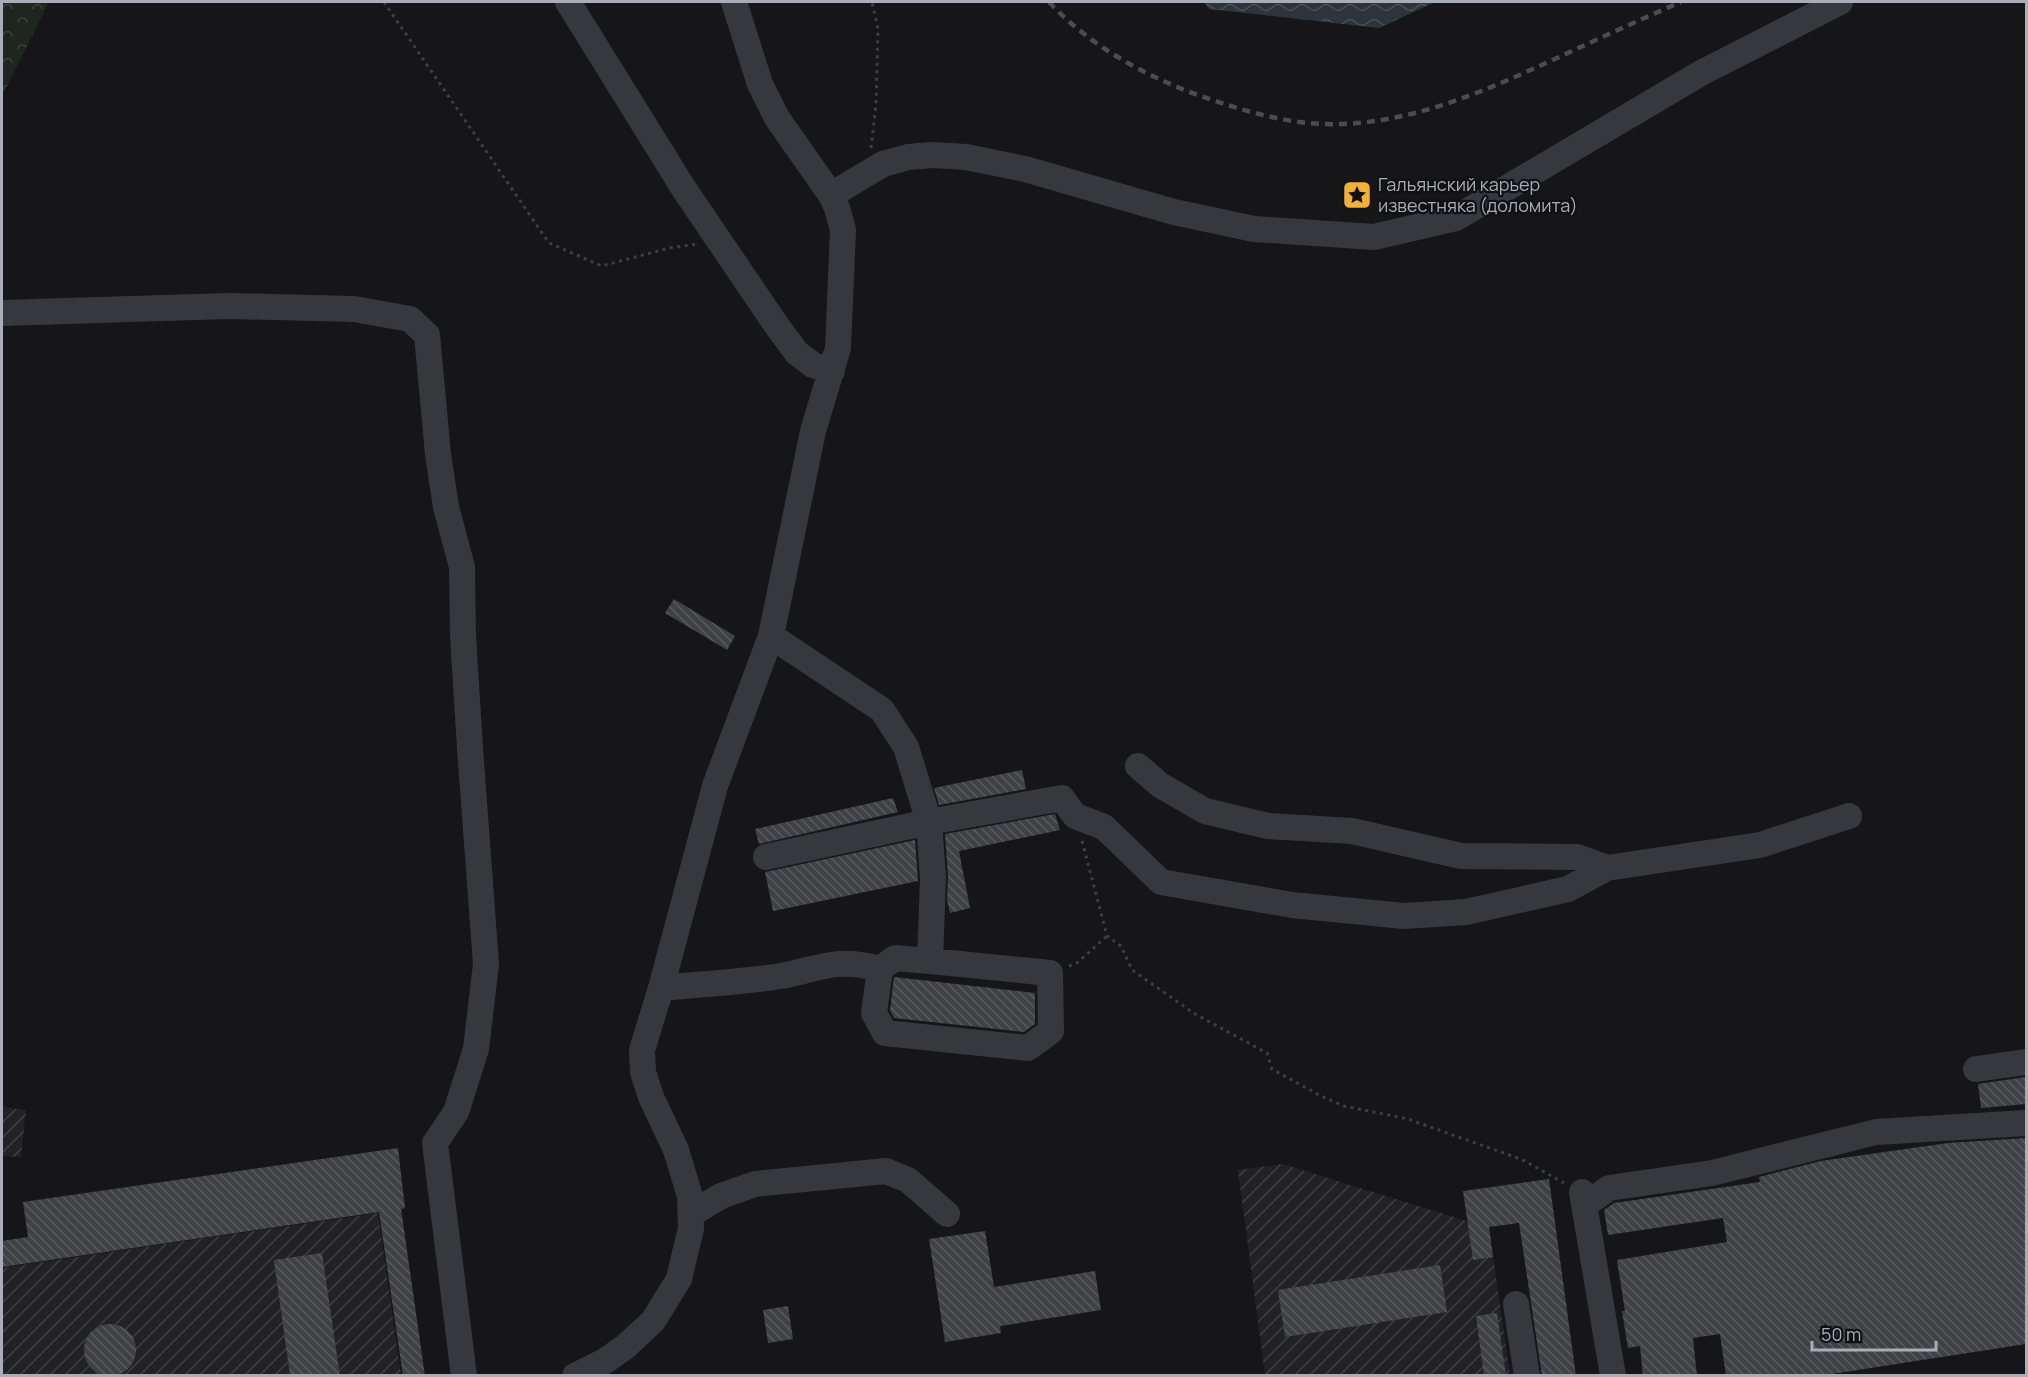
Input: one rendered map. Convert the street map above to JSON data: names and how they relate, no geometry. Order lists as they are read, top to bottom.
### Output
{
  "places": {
    "place": ["Гальянский карьер известняка (доломита)"]
  },
  "scale_bar": "50 m"
}
